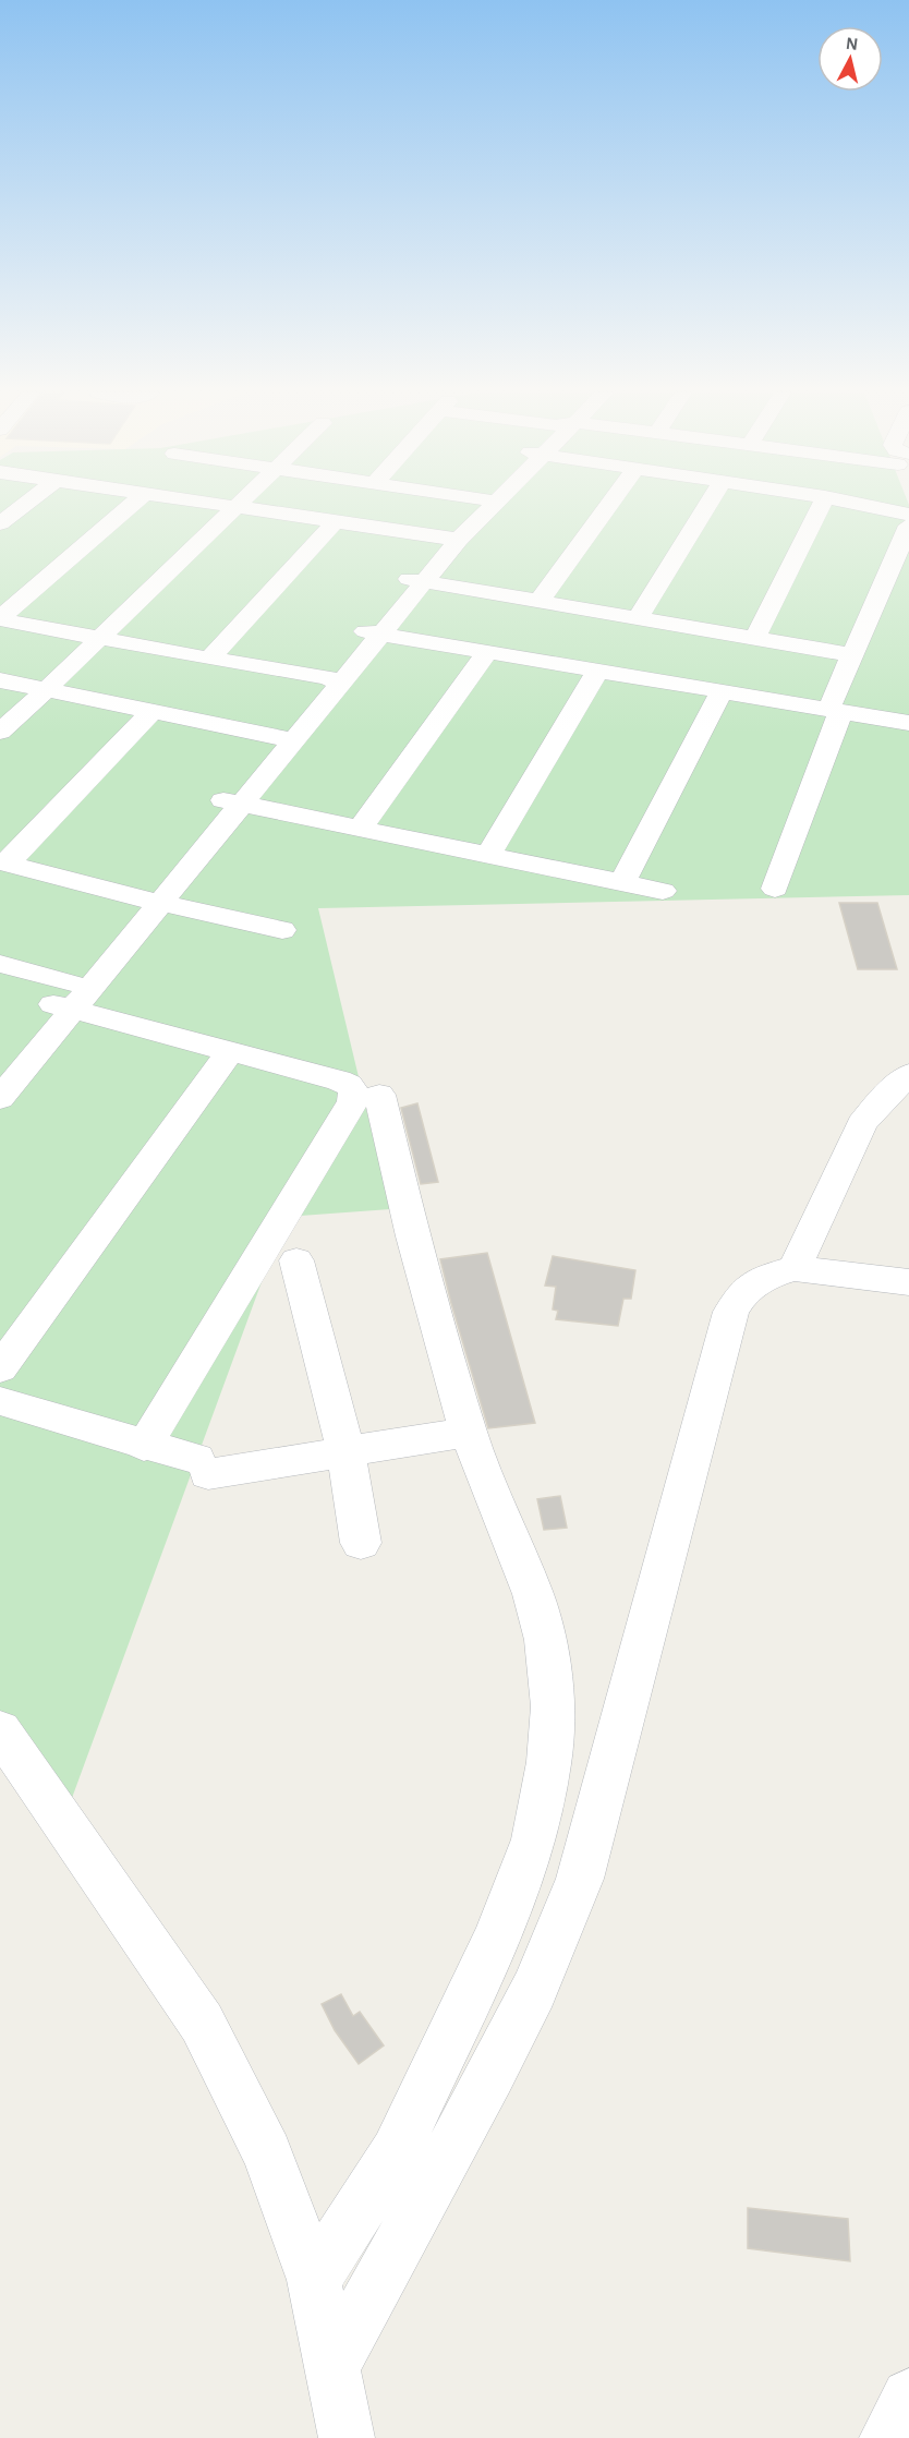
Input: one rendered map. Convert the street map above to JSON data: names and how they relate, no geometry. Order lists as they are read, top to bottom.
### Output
{
  "north": "top"
}
